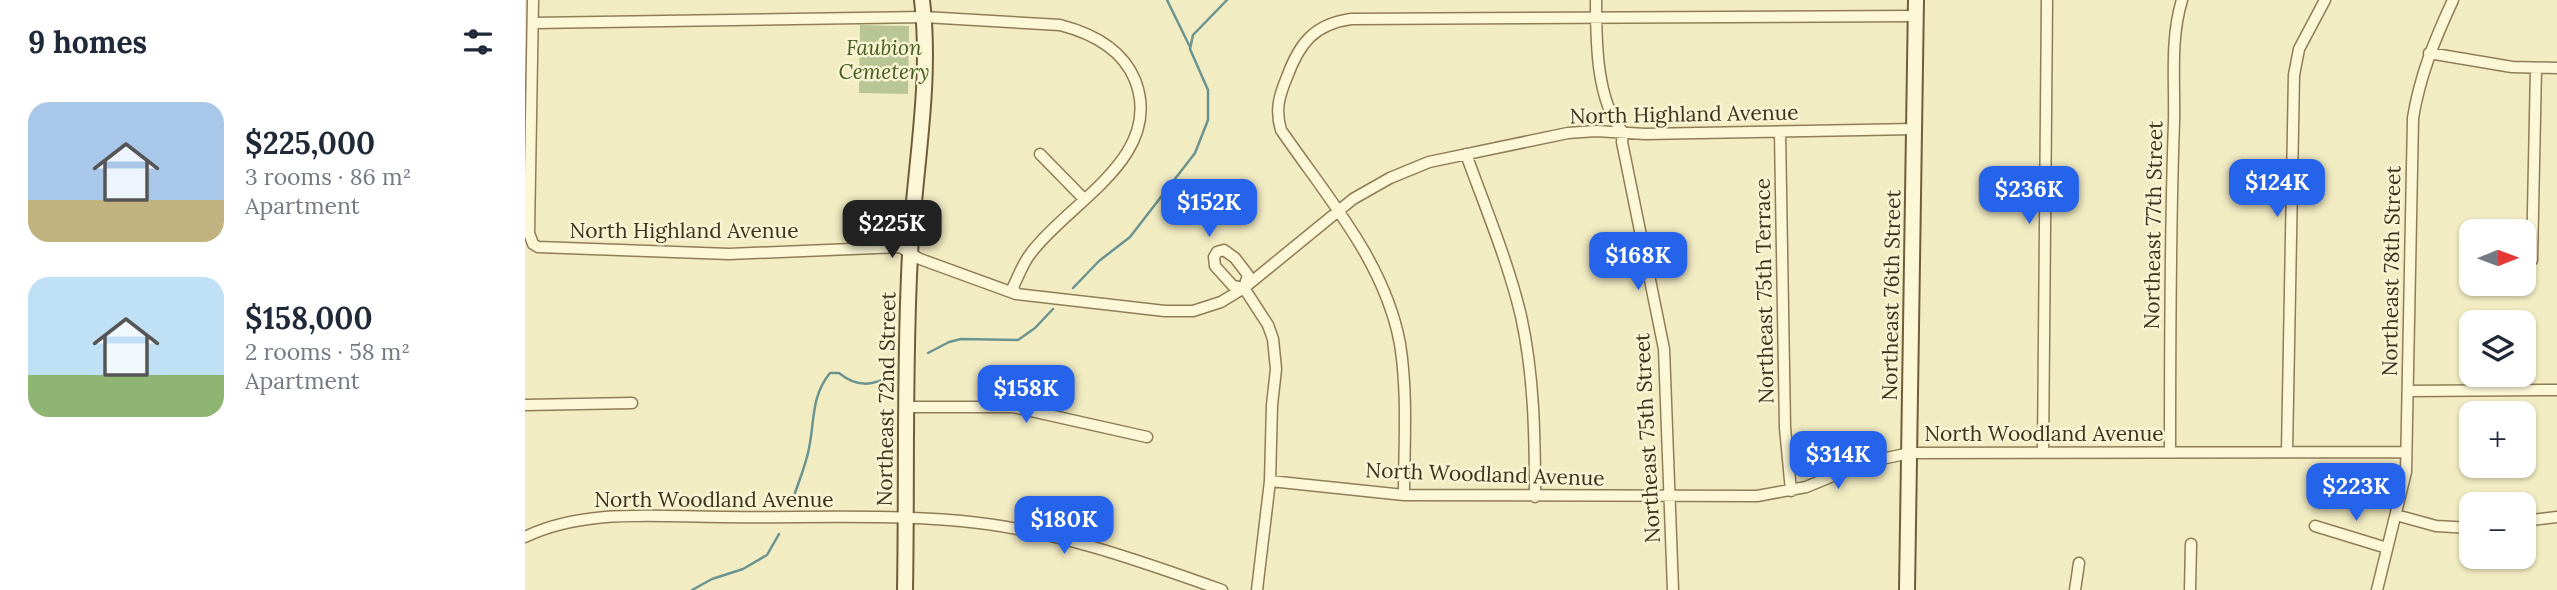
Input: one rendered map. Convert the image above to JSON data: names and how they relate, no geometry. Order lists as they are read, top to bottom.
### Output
{
  "streets": {
    "main road": ["Northeast 76th Street", "Northeast 72nd Street"],
    "street": [
      "North Highland Avenue",
      "Northeast 77th Street",
      "Northeast 78th Street",
      "Northeast 75th Terrace",
      "North Woodland Avenue",
      "Northeast 75th Street"
    ]
  },
  "crossings": [
    ["North Highland Avenue", "Northeast 75th Terrace"],
    ["North Highland Avenue", "Northeast 76th Street"],
    ["North Highland Avenue", "Northeast 72nd Street"],
    ["North Highland Avenue", "Northeast 75th Street"],
    ["Northeast 77th Street", "North Woodland Avenue"],
    ["Northeast 78th Street", "North Woodland Avenue"],
    ["Northeast 75th Terrace", "North Woodland Avenue"],
    ["Northeast 76th Street", "North Woodland Avenue"],
    ["Northeast 72nd Street", "North Woodland Avenue"],
    ["North Woodland Avenue", "Northeast 75th Street"]
  ],
  "parks": ["Faubion Cemetery"],
  "north": "right",
  "page": {
    "heading": "9 homes",
    "list": [
      {
        "name": "$225,000",
        "note": "3 rooms · 86 m² · Apartment"
      },
      {
        "name": "$158,000",
        "note": "2 rooms · 58 m² · Apartment"
      }
    ],
    "price": [
      "$124K",
      "$236K",
      "$152K",
      "$225K",
      "$168K",
      "$158K",
      "$314K",
      "$223K",
      "$180K"
    ],
    "map_buttons": ["+", "−"]
  }
}
